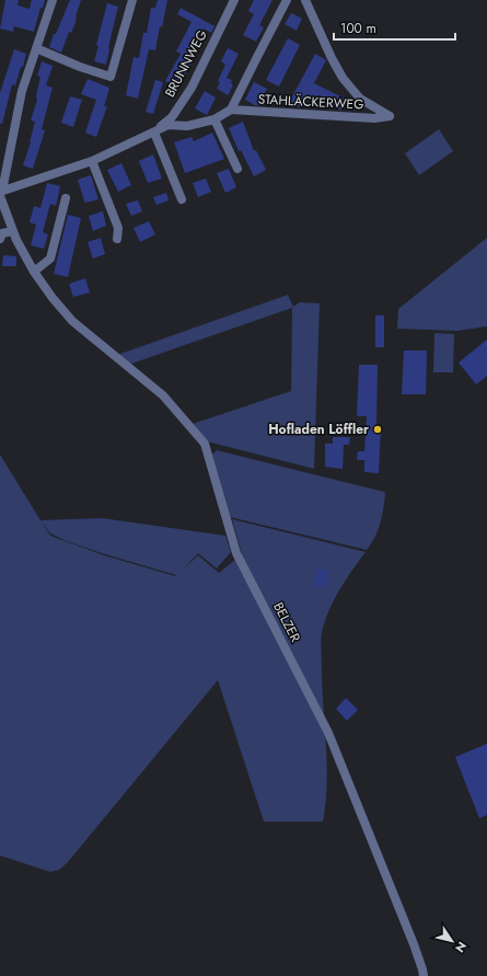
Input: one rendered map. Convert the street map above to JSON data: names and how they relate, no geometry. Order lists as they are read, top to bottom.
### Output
{
  "streets": {
    "street": ["BRUNNWEG", "STAHLÄCKERWEG", "BELZER"]
  },
  "crossings": [
    ["BRUNNWEG", "STAHLÄCKERWEG"],
    ["BRUNNWEG", "BELZER"]
  ],
  "places": ["Hofladen Löffler"],
  "scale_bar": "100 m",
  "north": "bottom right"
}
